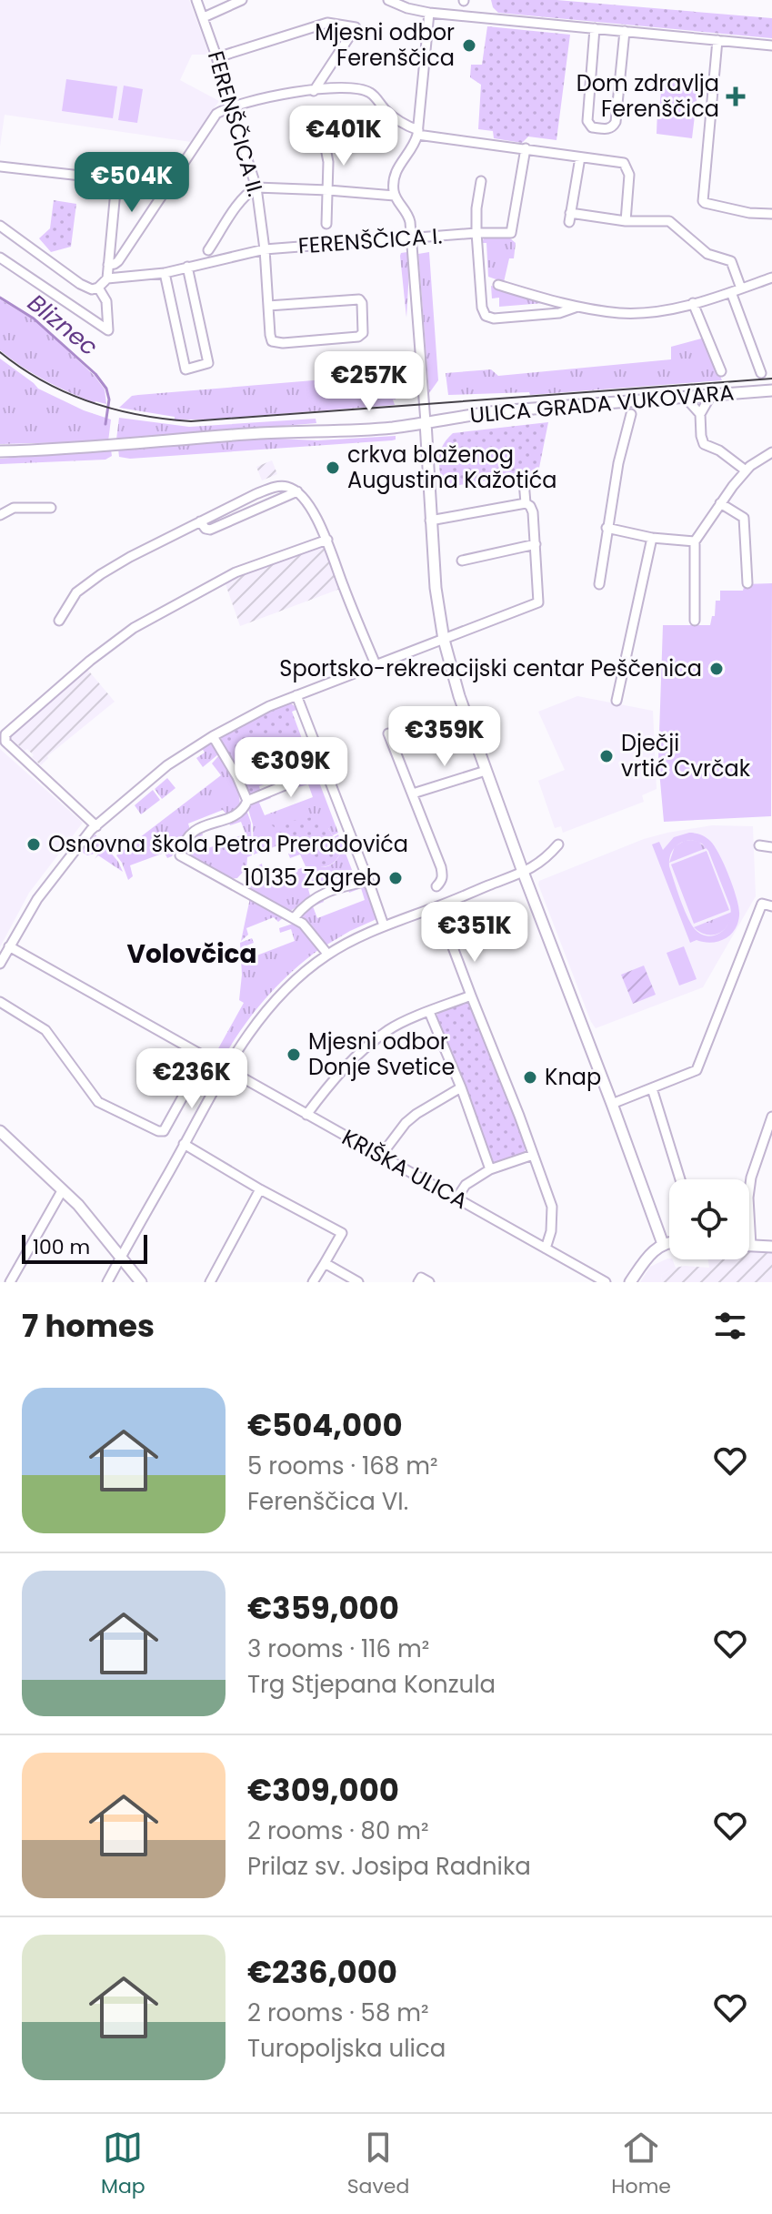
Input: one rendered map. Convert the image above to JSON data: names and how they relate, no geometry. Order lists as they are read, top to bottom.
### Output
{
  "streets": {
    "street": [
      "FERENŠČICA II.",
      "FERENŠČICA I.",
      "ULICA GRADA VUKOVARA",
      "KRIŠKA ULICA"
    ]
  },
  "crossings": [
    ["FERENŠČICA II.", "FERENŠČICA I."]
  ],
  "districts": ["Volovčica"],
  "water": ["Bliznec"],
  "places": {
    "other": [
      "Mjesni odbor Ferenščica",
      "crkva blaženog Augustina Kažotića",
      "Sportsko-rekreacijski centar Peščenica",
      "Dječji vrtić Cvrčak",
      "Osnovna škola Petra Preradovića",
      "10135 Zagreb",
      "Mjesni odbor Donje Svetice",
      "Knap"
    ],
    "health": ["Dom zdravlja Ferenščica"]
  },
  "scale_bar": "100 m",
  "page": {
    "price": [
      "€401K",
      "€504K",
      "€257K",
      "€359K",
      "€309K",
      "€351K",
      "€236K"
    ],
    "scale": "100 m",
    "heading": "7 homes",
    "list": [
      {
        "name": "€504,000",
        "note": "5 rooms · 168 m² · Ferenščica VI."
      },
      {
        "name": "€359,000",
        "note": "3 rooms · 116 m² · Trg Stjepana Konzula"
      },
      {
        "name": "€309,000",
        "note": "2 rooms · 80 m² · Prilaz sv. Josipa Radnika"
      },
      {
        "name": "€236,000",
        "note": "2 rooms · 58 m² · Turopoljska ulica"
      }
    ],
    "tabs": ["Map", "Saved", "Home"]
  }
}
